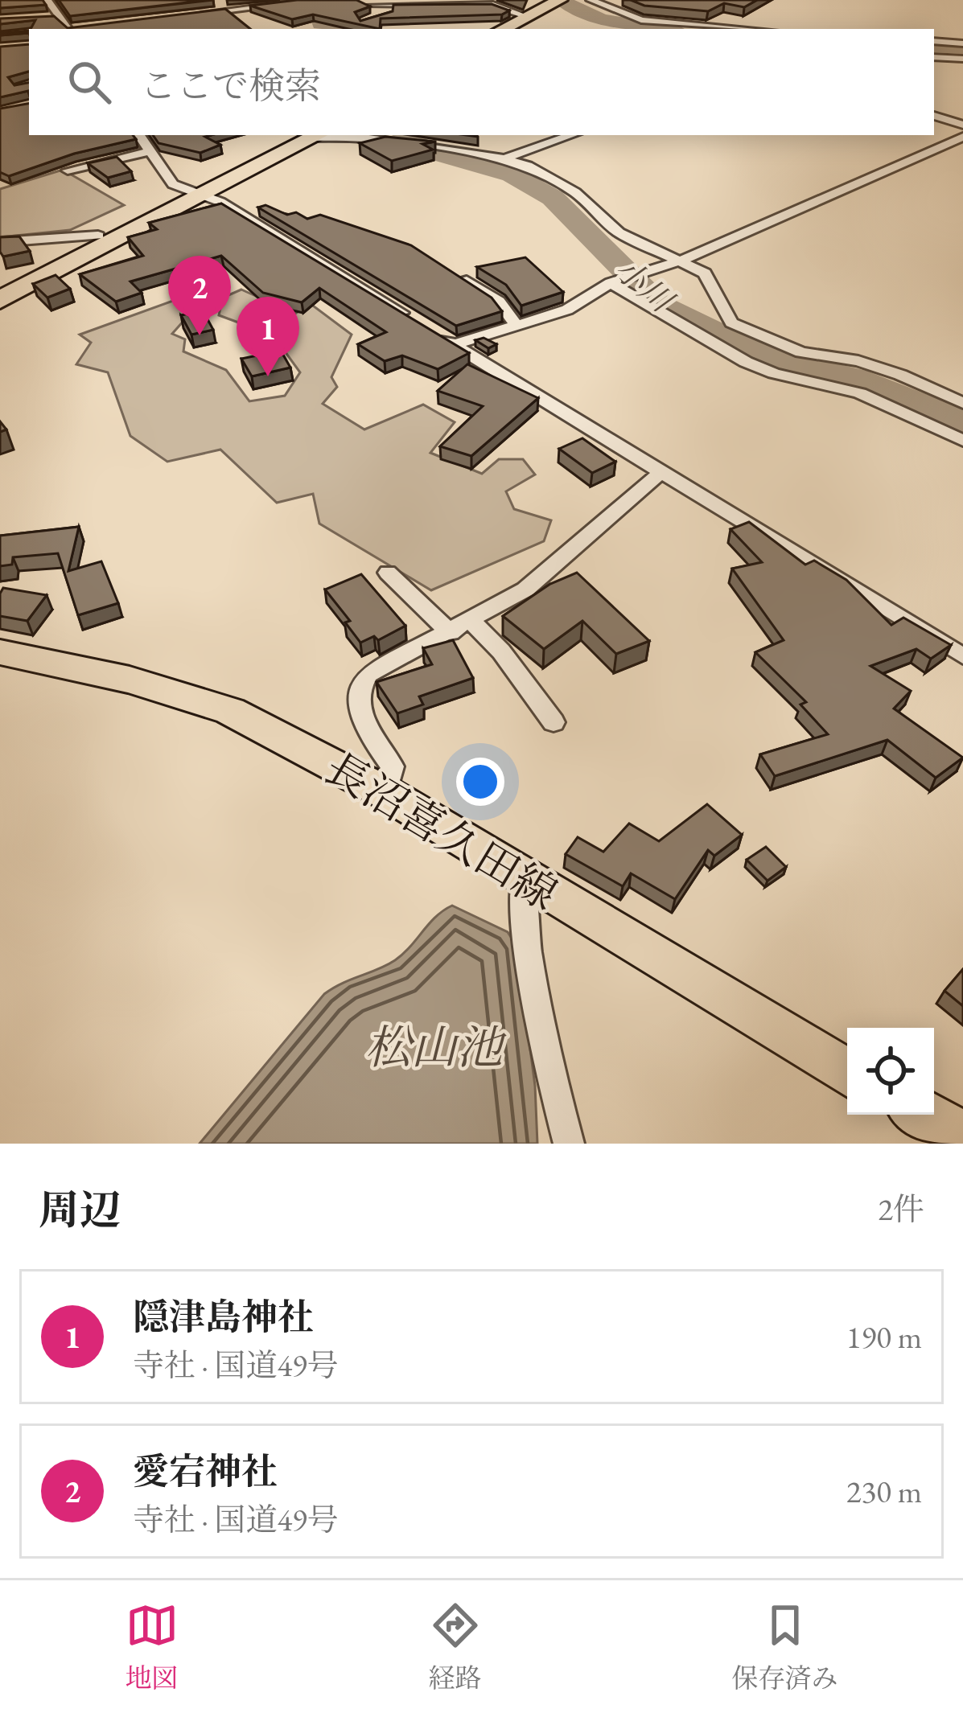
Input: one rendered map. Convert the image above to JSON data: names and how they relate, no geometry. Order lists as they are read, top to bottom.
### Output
{
  "streets": {
    "main road": ["長沼喜久田線"]
  },
  "water": ["小川", "松山池"],
  "page": {
    "search": "ここで検索",
    "pins": ["2", "1"],
    "heading": ["周辺", "2件"],
    "list": [
      {
        "mark": "1",
        "name": "隠津島神社",
        "note": "寺社 · 国道49号",
        "value": "190 m"
      },
      {
        "mark": "2",
        "name": "愛宕神社",
        "note": "寺社 · 国道49号",
        "value": "230 m"
      }
    ],
    "nav": ["地図", "経路", "保存済み"]
  }
}
